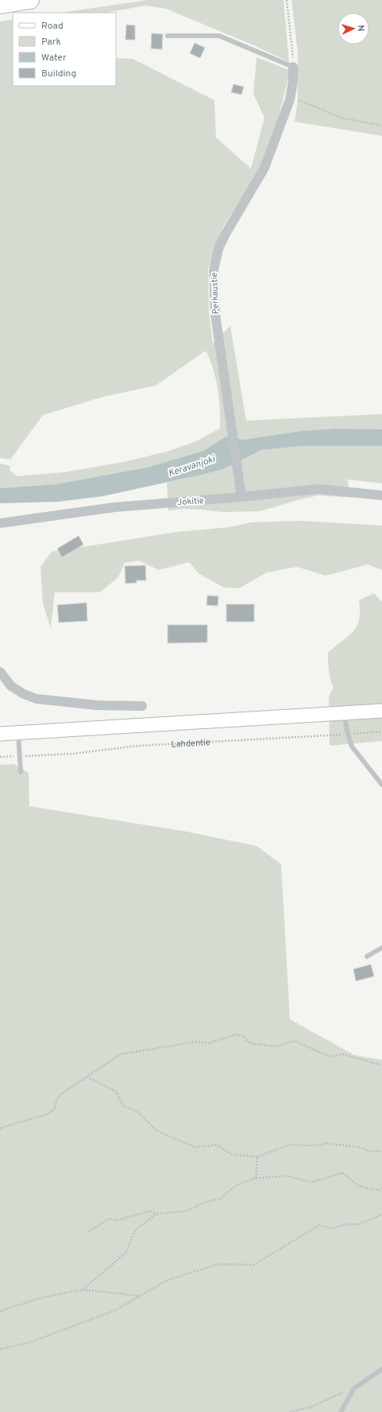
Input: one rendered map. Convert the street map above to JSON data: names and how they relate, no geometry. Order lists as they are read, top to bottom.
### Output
{
  "streets": {
    "street": ["Perkaustie", "Jokitie"],
    "path": ["Lahdentie"]
  },
  "crossings": [
    ["Perkaustie", "Jokitie"]
  ],
  "water": ["Keravanjoki"],
  "legend": [
    "Road",
    "Park",
    "Water",
    "Building"
  ],
  "north": "right"
}
